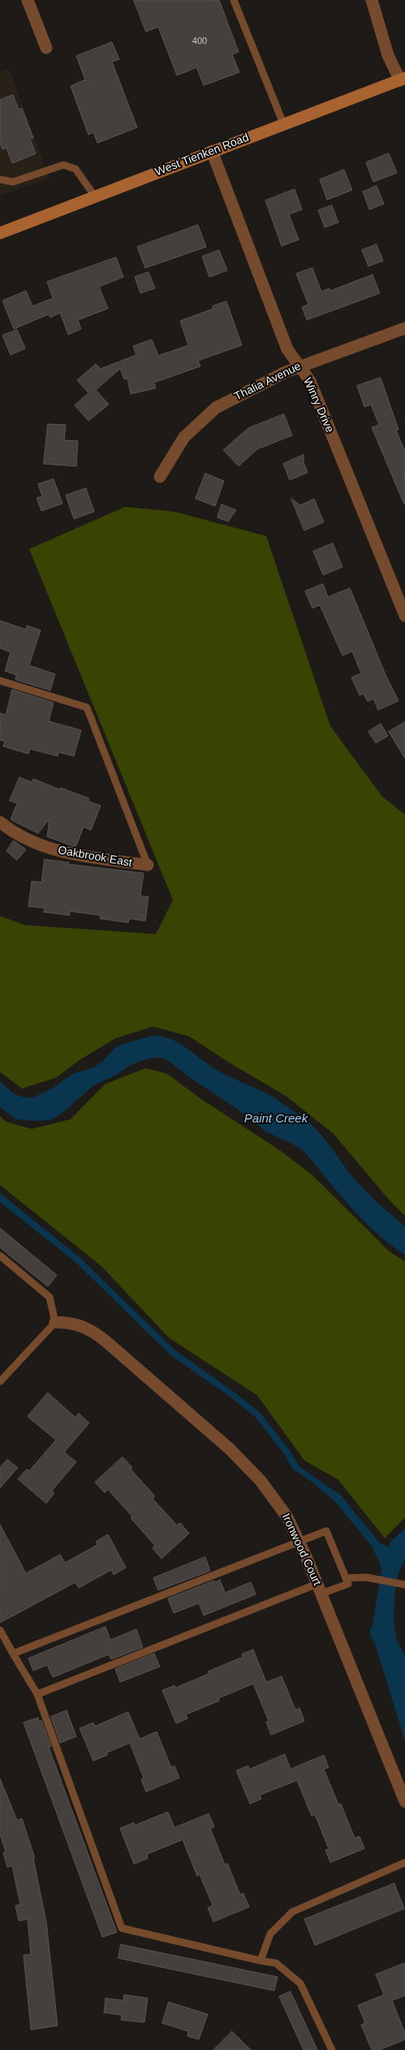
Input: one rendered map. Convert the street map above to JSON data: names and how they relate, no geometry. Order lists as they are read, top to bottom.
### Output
{
  "streets": {
    "main road": ["West Tienken Road"],
    "street": [
      "Thalia Avenue",
      "Winry Drive",
      "Oakbrook East",
      "Ironwood Court"
    ]
  },
  "crossings": [
    ["West Tienken Road", "Winry Drive"],
    ["Thalia Avenue", "Winry Drive"]
  ],
  "water": ["Paint Creek"],
  "house_numbers": ["400"]
}
